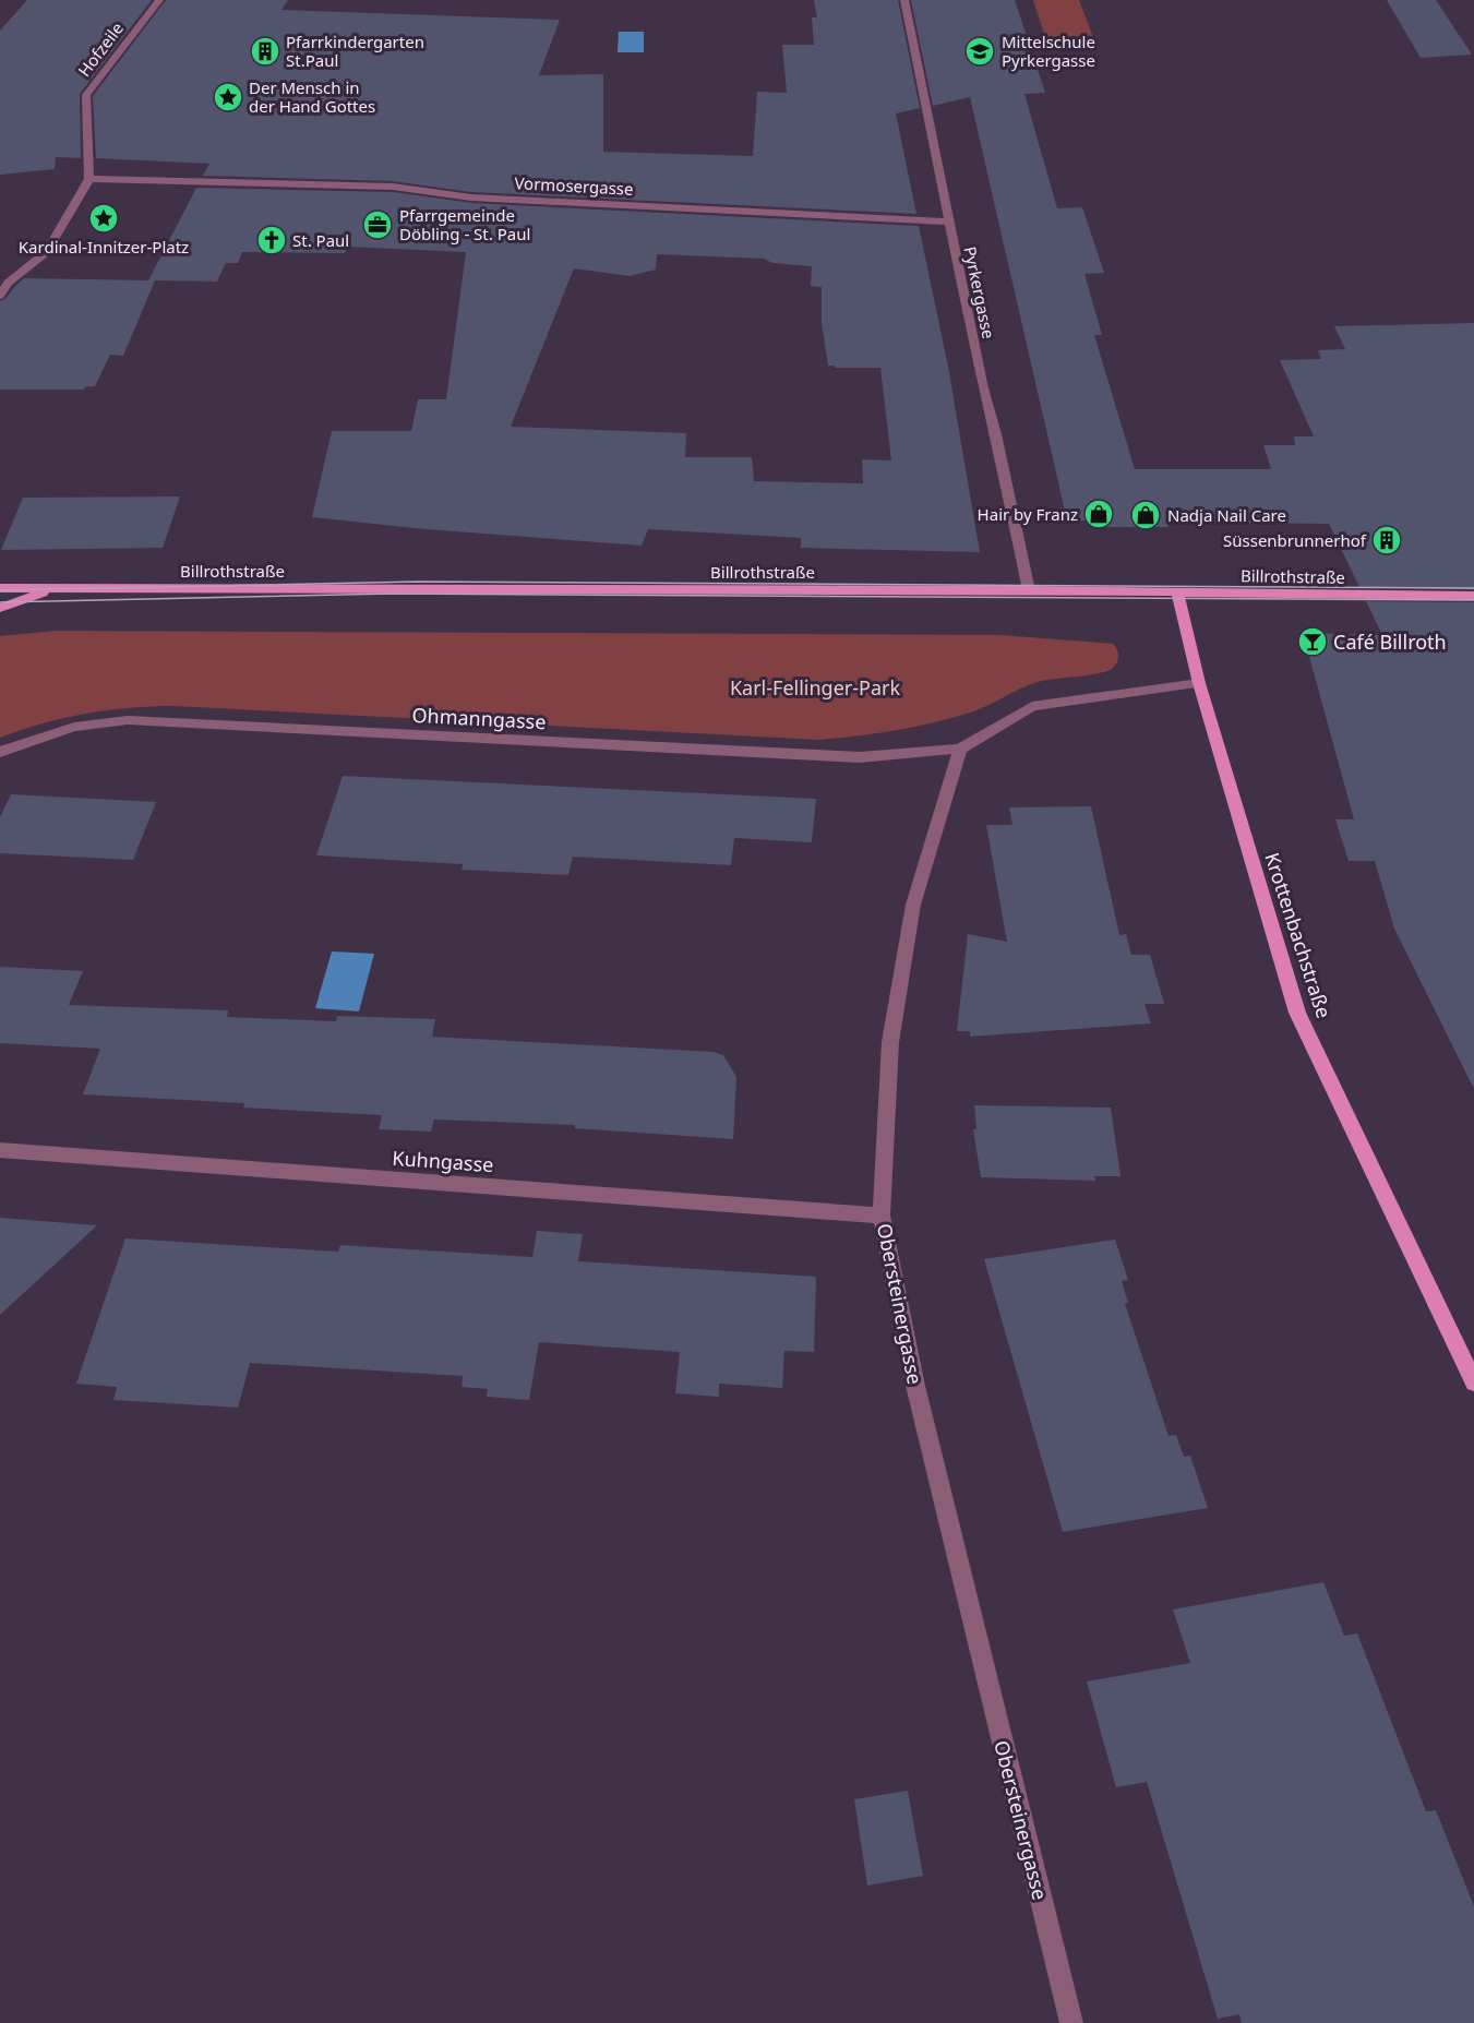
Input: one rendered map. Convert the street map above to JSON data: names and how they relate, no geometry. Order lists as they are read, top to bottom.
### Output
{
  "streets": {
    "main road": ["Billrothstraße", "Krottenbachstraße"],
    "street": [
      "Hofzeile",
      "Vormosergasse",
      "Pyrkergasse",
      "Ohmanngasse",
      "Kuhngasse",
      "Obersteinergasse"
    ]
  },
  "crossings": [
    ["Hofzeile", "Vormosergasse"],
    ["Vormosergasse", "Pyrkergasse"],
    ["Pyrkergasse", "Billrothstraße"],
    ["Billrothstraße", "Krottenbachstraße"],
    ["Ohmanngasse", "Obersteinergasse"],
    ["Kuhngasse", "Obersteinergasse"]
  ],
  "parks": ["Karl-Fellinger-Park"],
  "places": {
    "building": ["Pfarrkindergarten St.Paul", "Süssenbrunnerhof"],
    "school or university": ["Mittelschule Pyrkergasse"],
    "place": ["Der Mensch in der Hand Gottes", "Kardinal-Innitzer-Platz"],
    "office": ["Pfarrgemeinde Döbling - St. Paul"],
    "church": ["St. Paul"],
    "shop": ["Hair by Franz", "Nadja Nail Care"],
    "bar": ["Café Billroth"]
  }
}
